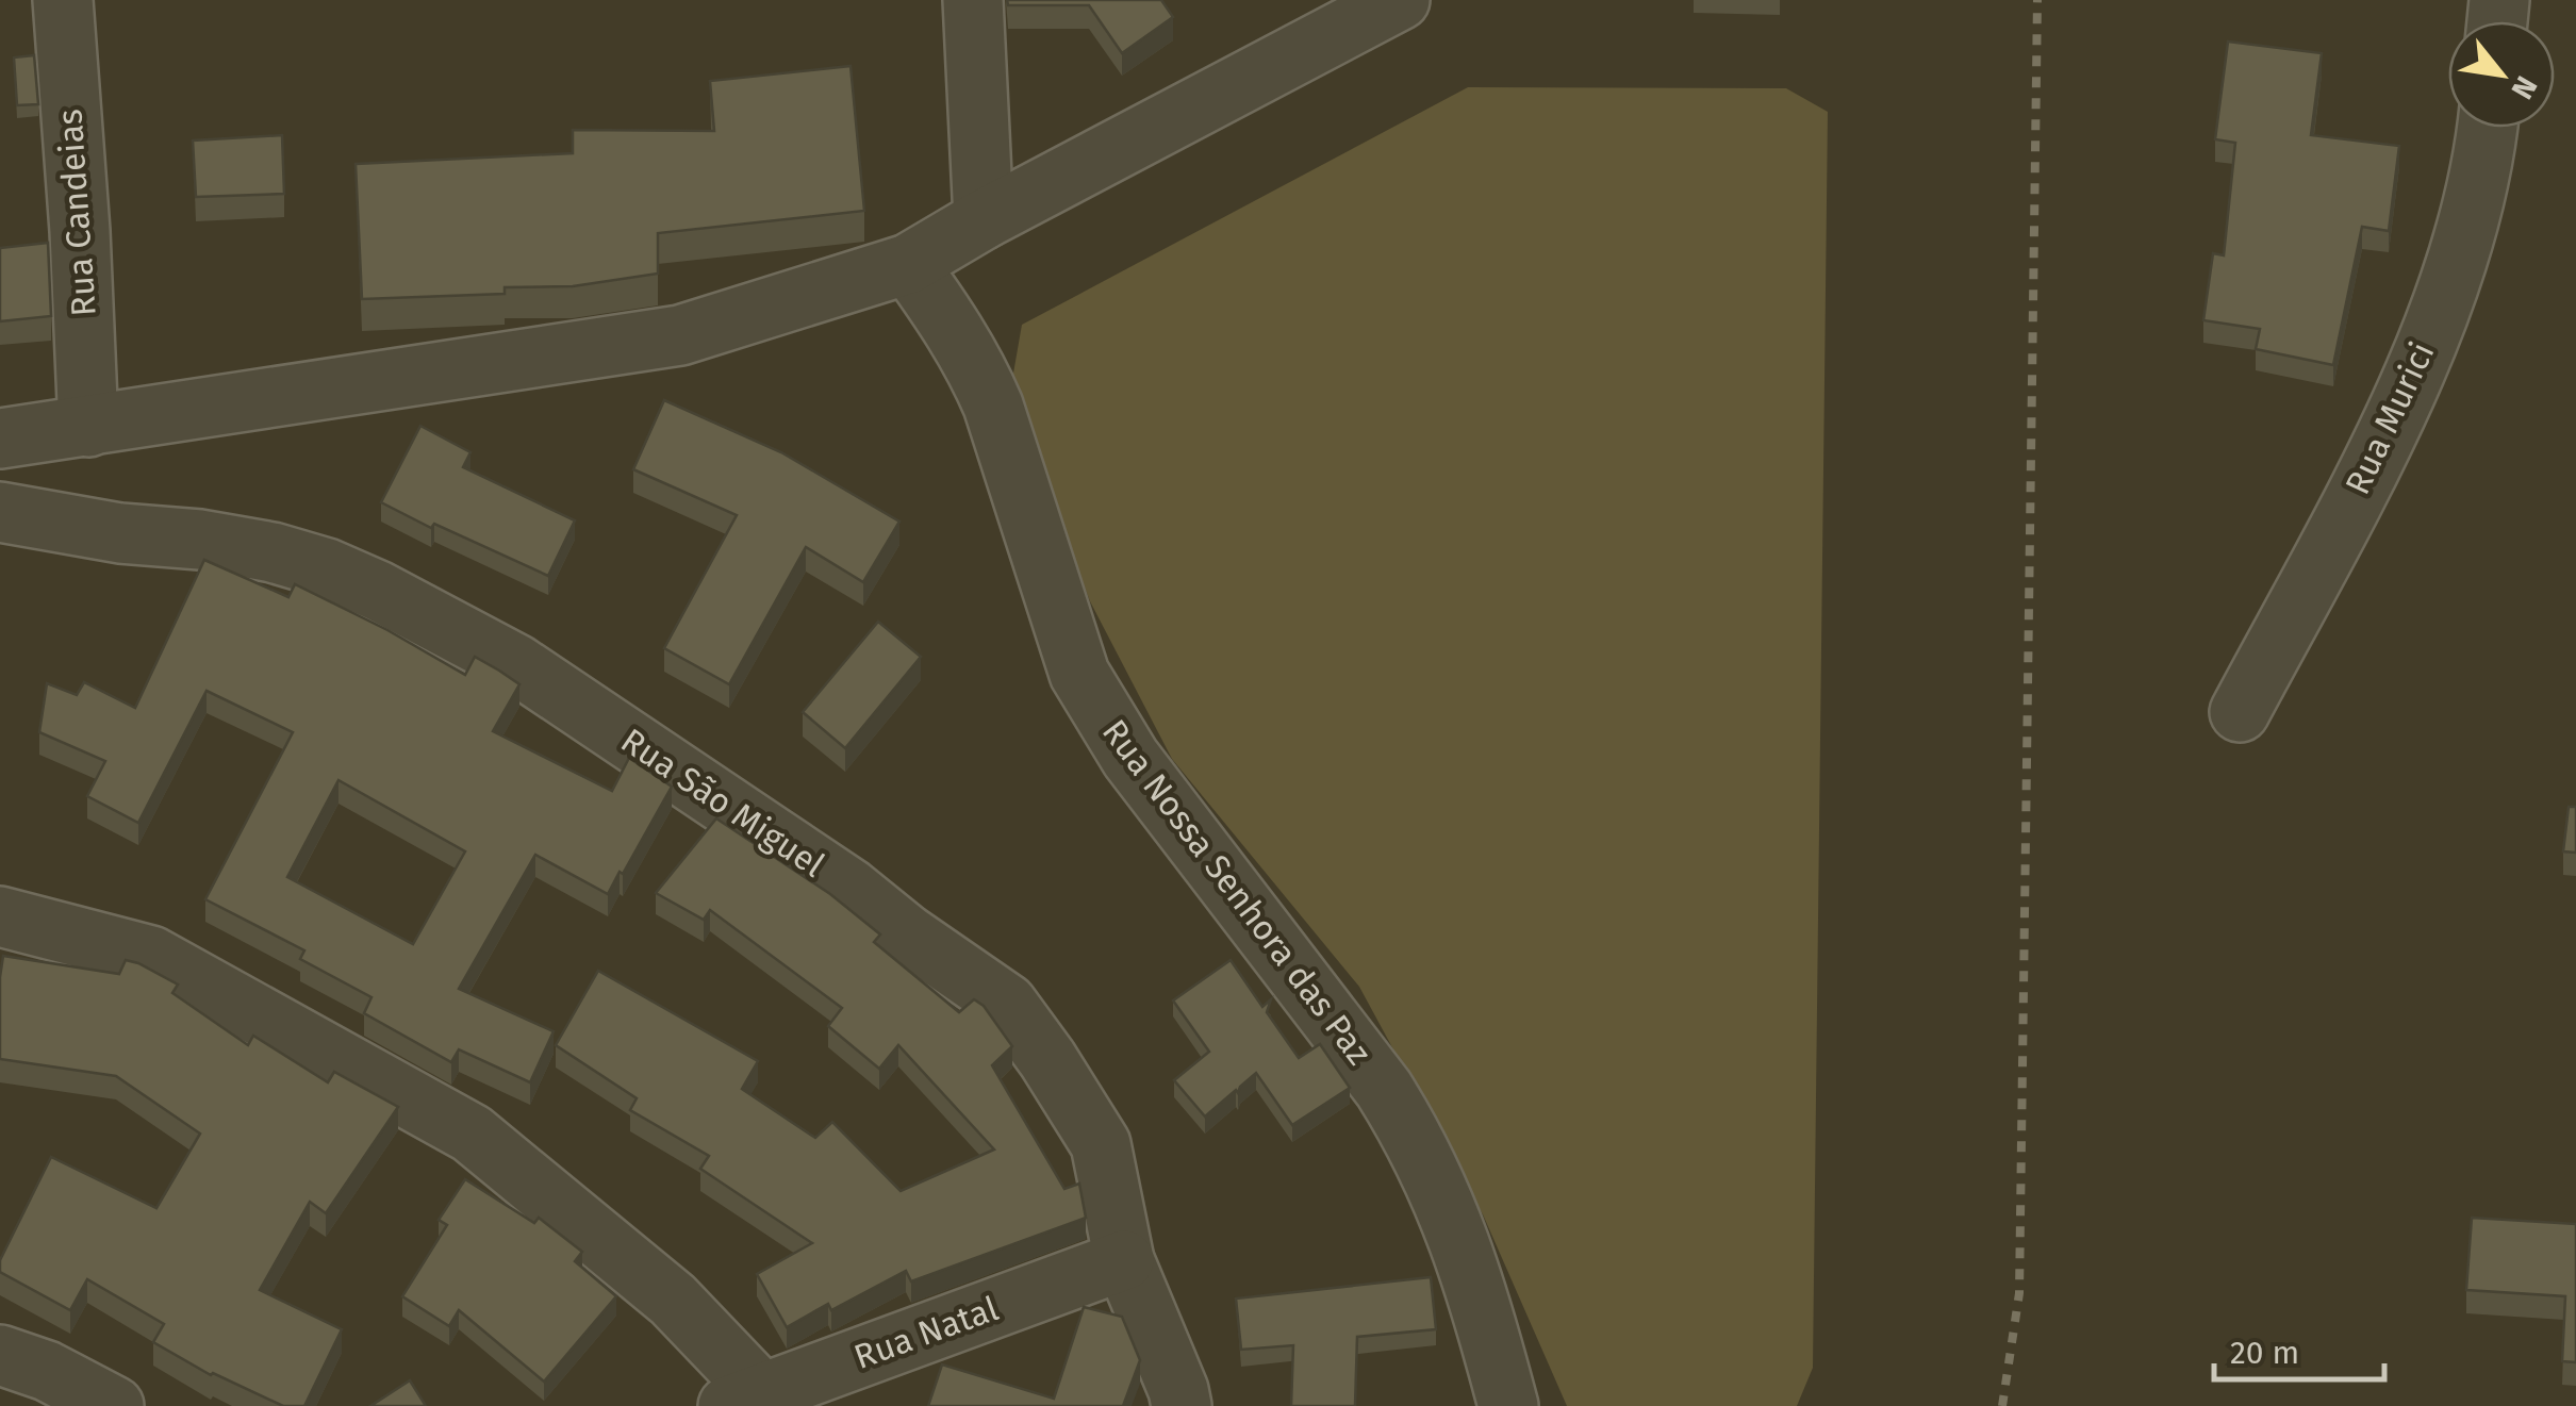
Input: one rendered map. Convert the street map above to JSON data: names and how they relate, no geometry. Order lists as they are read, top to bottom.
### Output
{
  "streets": {
    "street": [
      "Rua Candeias",
      "Rua Murici",
      "Rua São Miguel",
      "Rua Nossa Senhora das Paz",
      "Rua Natal"
    ]
  },
  "crossings": [
    ["Rua São Miguel", "Rua Natal"]
  ],
  "scale_bar": "20 m",
  "north": "bottom right"
}
